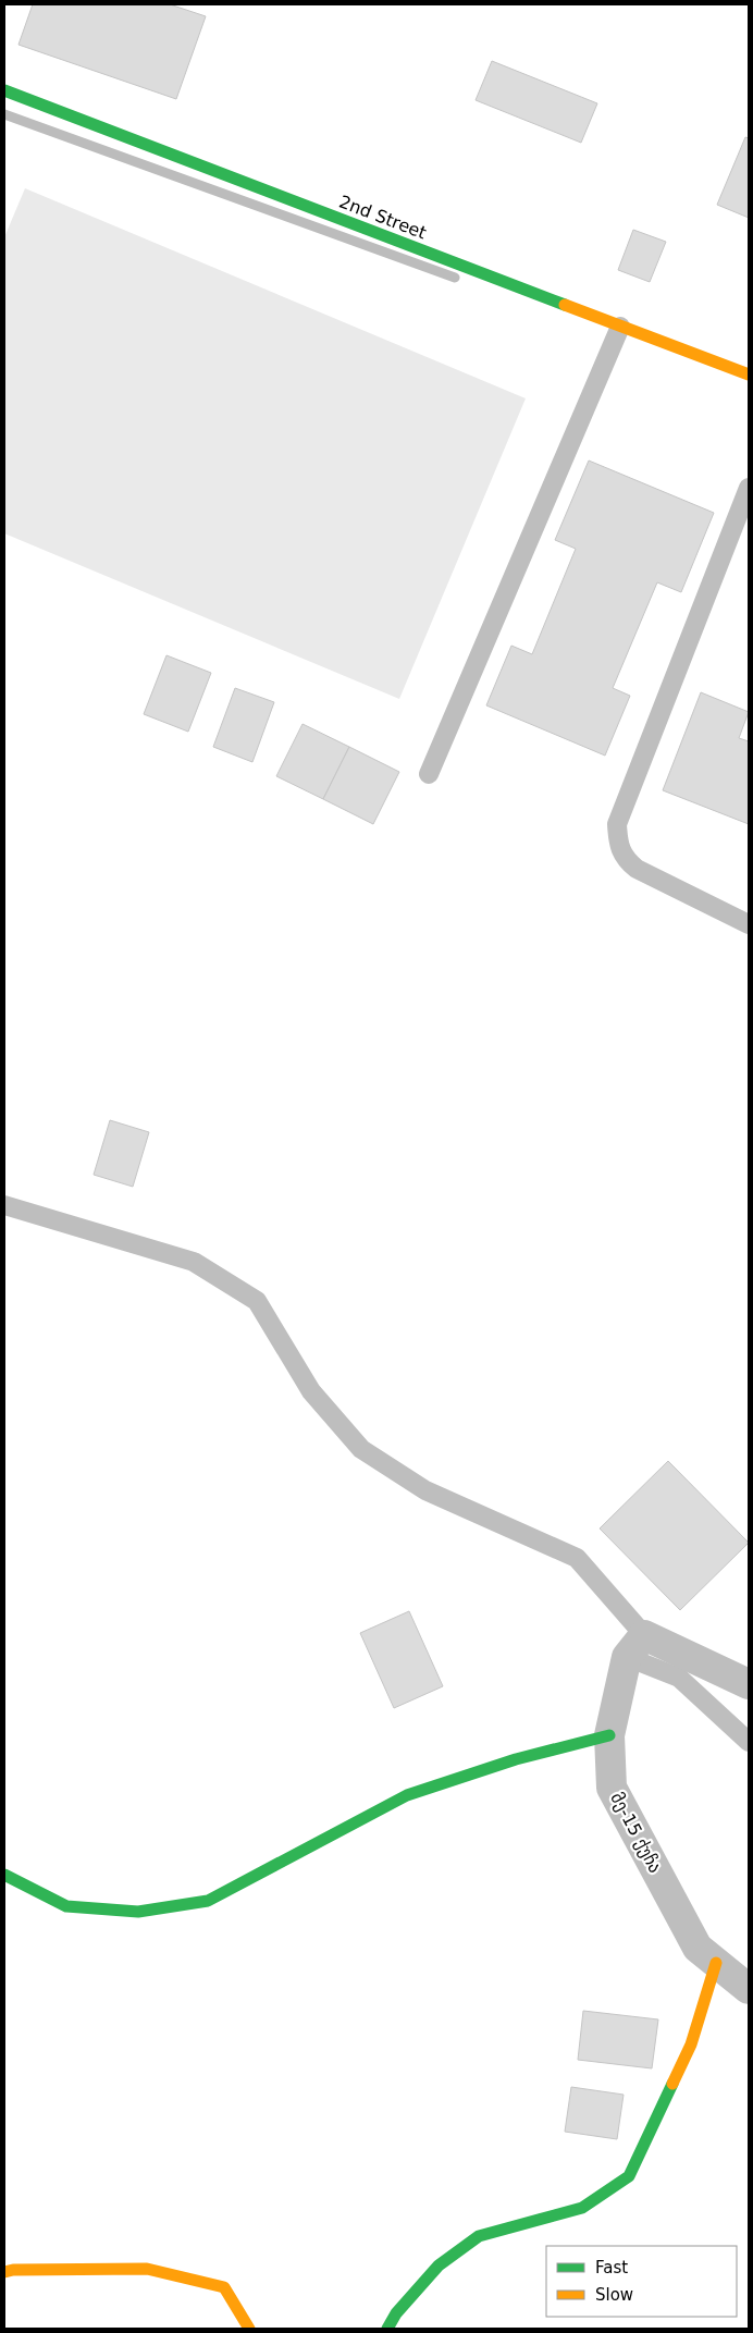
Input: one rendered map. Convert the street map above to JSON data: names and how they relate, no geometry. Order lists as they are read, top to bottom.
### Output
{
  "streets": {
    "street": ["2nd Street", "მე-15 ქუჩა"]
  },
  "legend": ["Fast", "Slow"]
}
